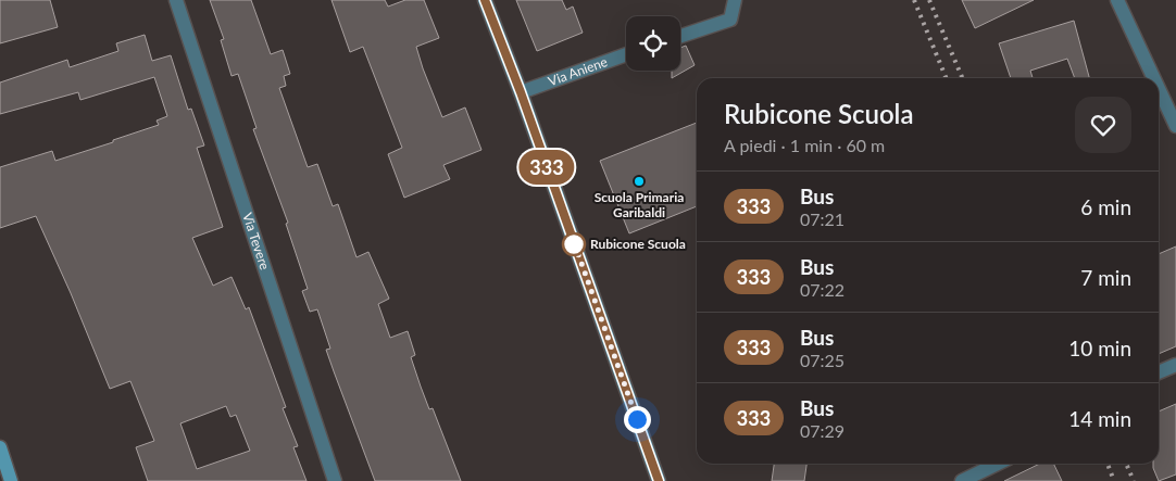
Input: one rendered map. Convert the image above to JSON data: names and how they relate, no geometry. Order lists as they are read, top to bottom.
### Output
{
  "streets": {
    "street": ["Via Aniene", "Via Tevere"]
  },
  "places": ["Scuola Primaria Garibaldi", "Rubicone Scuola"],
  "lines": ["bus line 333"],
  "page": {
    "on_map": "333",
    "heading": ["Rubicone Scuola", "A piedi · 1 min · 60 m"],
    "list": [
      {
        "mark": "333",
        "name": "Bus",
        "note": "07:21",
        "value": "6 min"
      },
      {
        "mark": "333",
        "name": "Bus",
        "note": "07:22",
        "value": "7 min"
      },
      {
        "mark": "333",
        "name": "Bus",
        "note": "07:25",
        "value": "10 min"
      },
      {
        "mark": "333",
        "name": "Bus",
        "note": "07:29",
        "value": "14 min"
      }
    ]
  }
}
